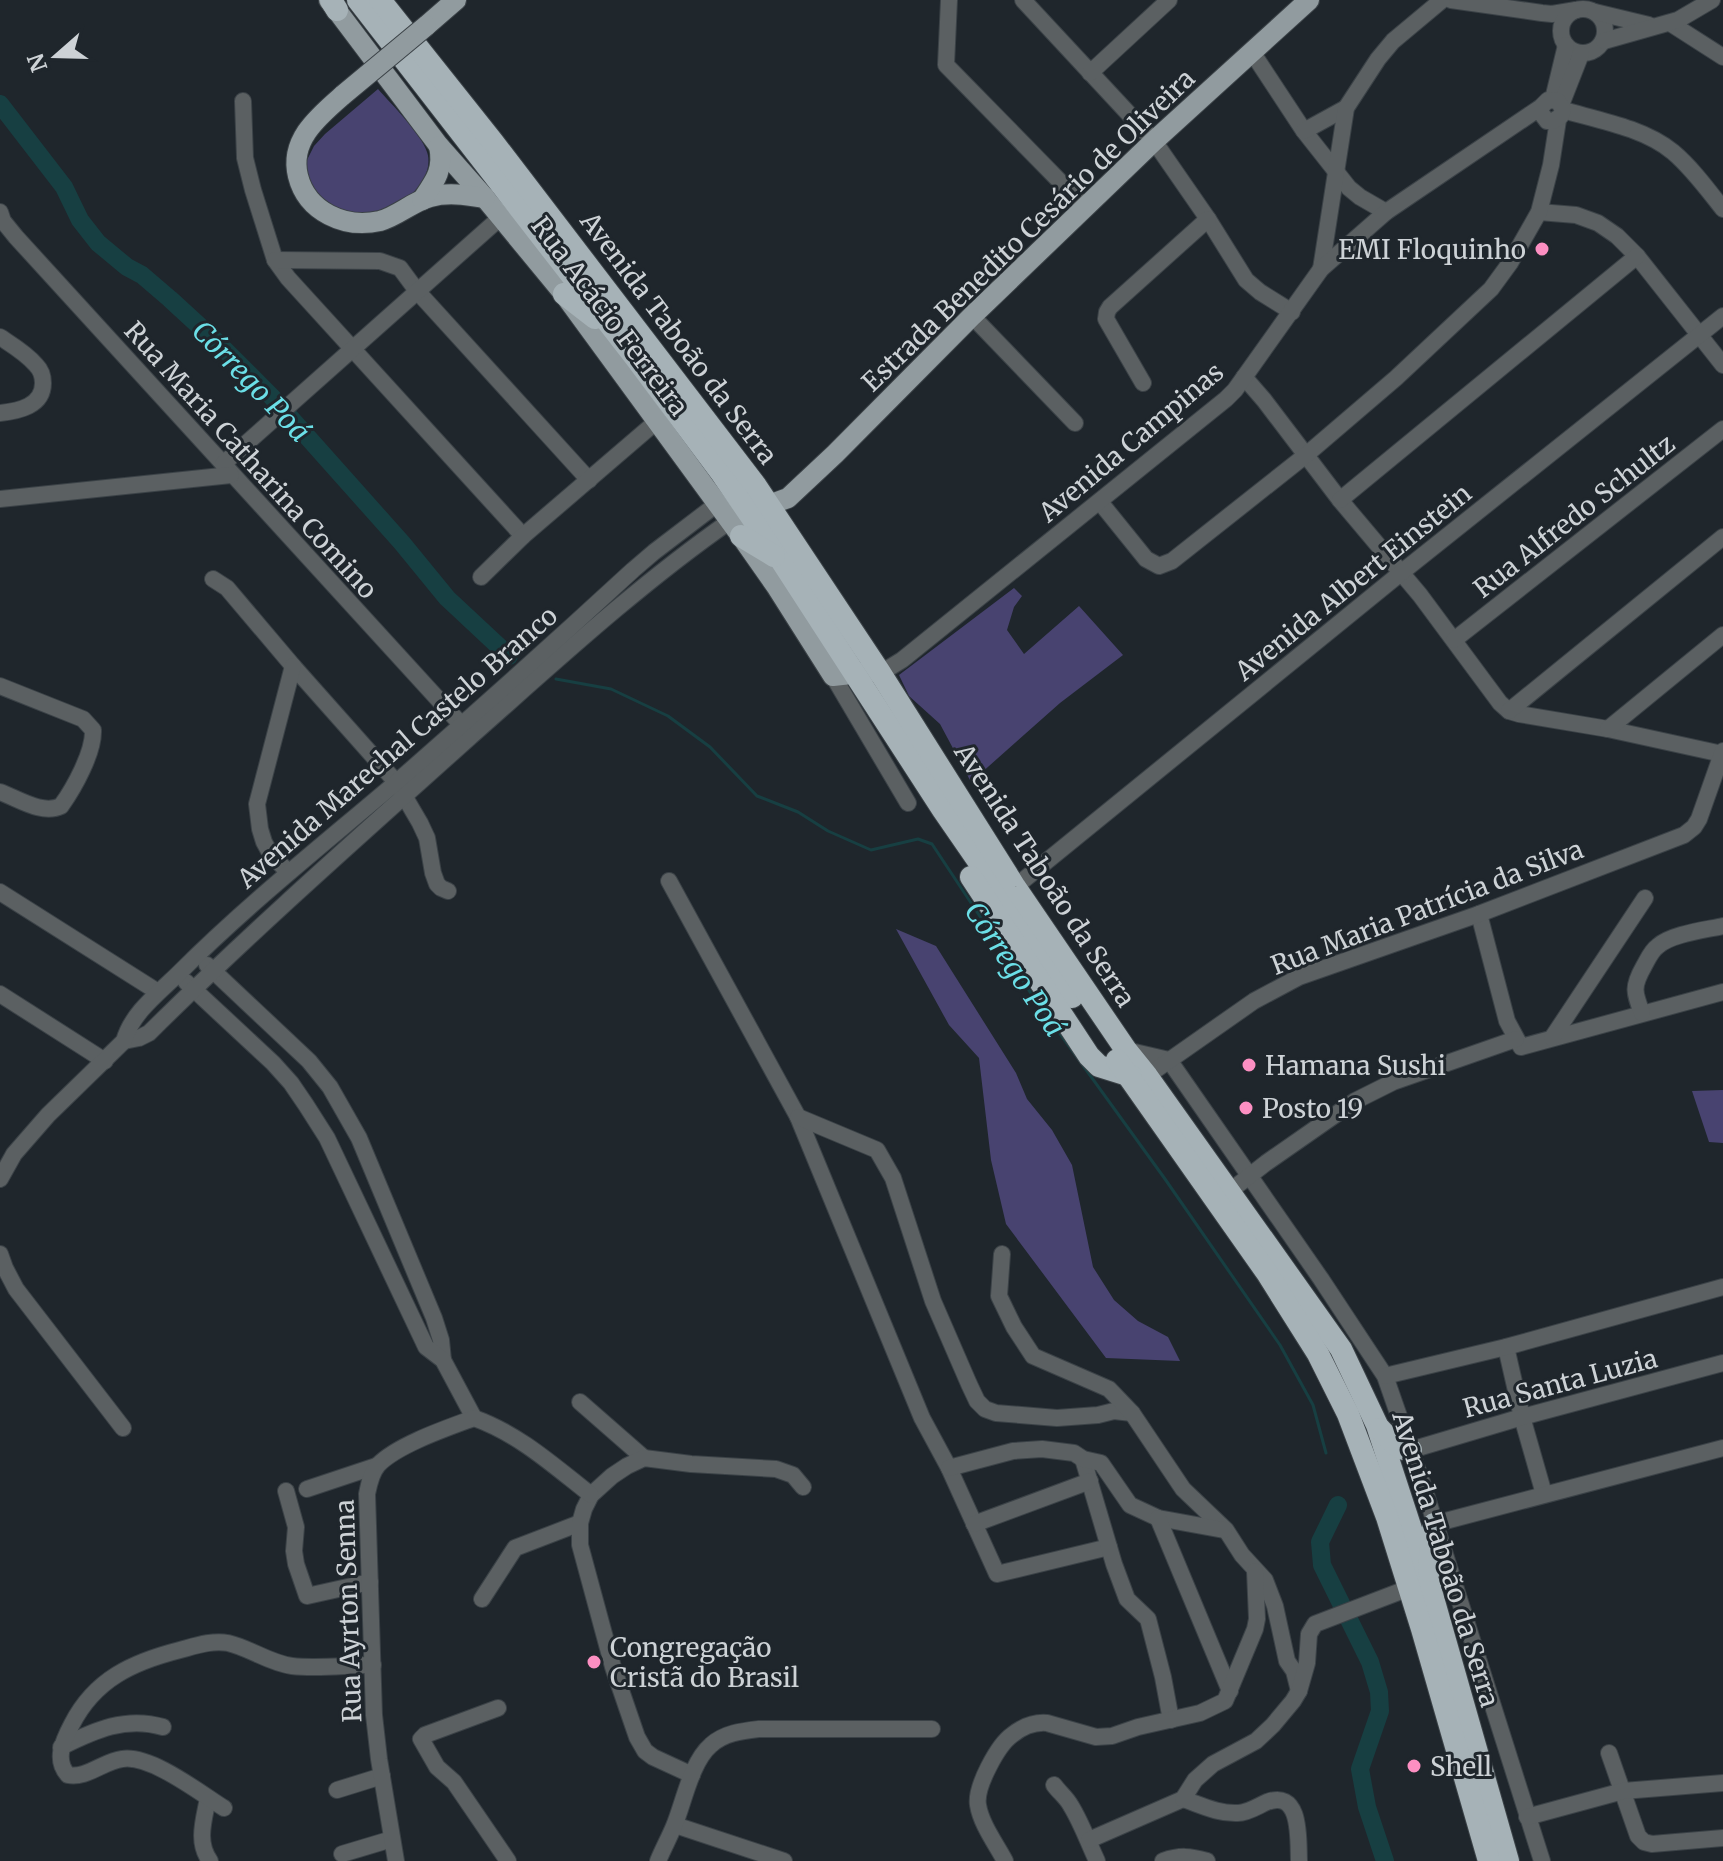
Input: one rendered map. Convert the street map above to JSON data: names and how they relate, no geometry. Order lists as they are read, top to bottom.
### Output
{
  "streets": {
    "highway": ["Avenida Taboão da Serra"],
    "main road": ["Estrada Benedito Cesário de Oliveira", "Rua Acácio Ferreira"],
    "street": [
      "Avenida Campinas",
      "Rua Maria Catharina Comino",
      "Rua Alfredo Schultz",
      "Avenida Albert Einstein",
      "Avenida Marechal Castelo Branco",
      "Rua Maria Patrícia da Silva",
      "Rua Santa Luzia",
      "Rua Ayrton Senna"
    ]
  },
  "crossings": [
    ["Estrada Benedito Cesário de Oliveira", "Avenida Taboão da Serra"],
    ["Rua Acácio Ferreira", "Avenida Marechal Castelo Branco"],
    ["Avenida Taboão da Serra", "Avenida Campinas"],
    ["Avenida Taboão da Serra", "Avenida Albert Einstein"],
    ["Avenida Taboão da Serra", "Avenida Marechal Castelo Branco"],
    ["Avenida Taboão da Serra", "Rua Maria Patrícia da Silva"],
    ["Rua Maria Catharina Comino", "Avenida Marechal Castelo Branco"]
  ],
  "water": ["Córrego Poá"],
  "places": [
    "EMI Floquinho",
    "Hamana Sushi",
    "Posto 19",
    "Congregação Cristã do Brasil",
    "Shell"
  ],
  "north": "left"
}
